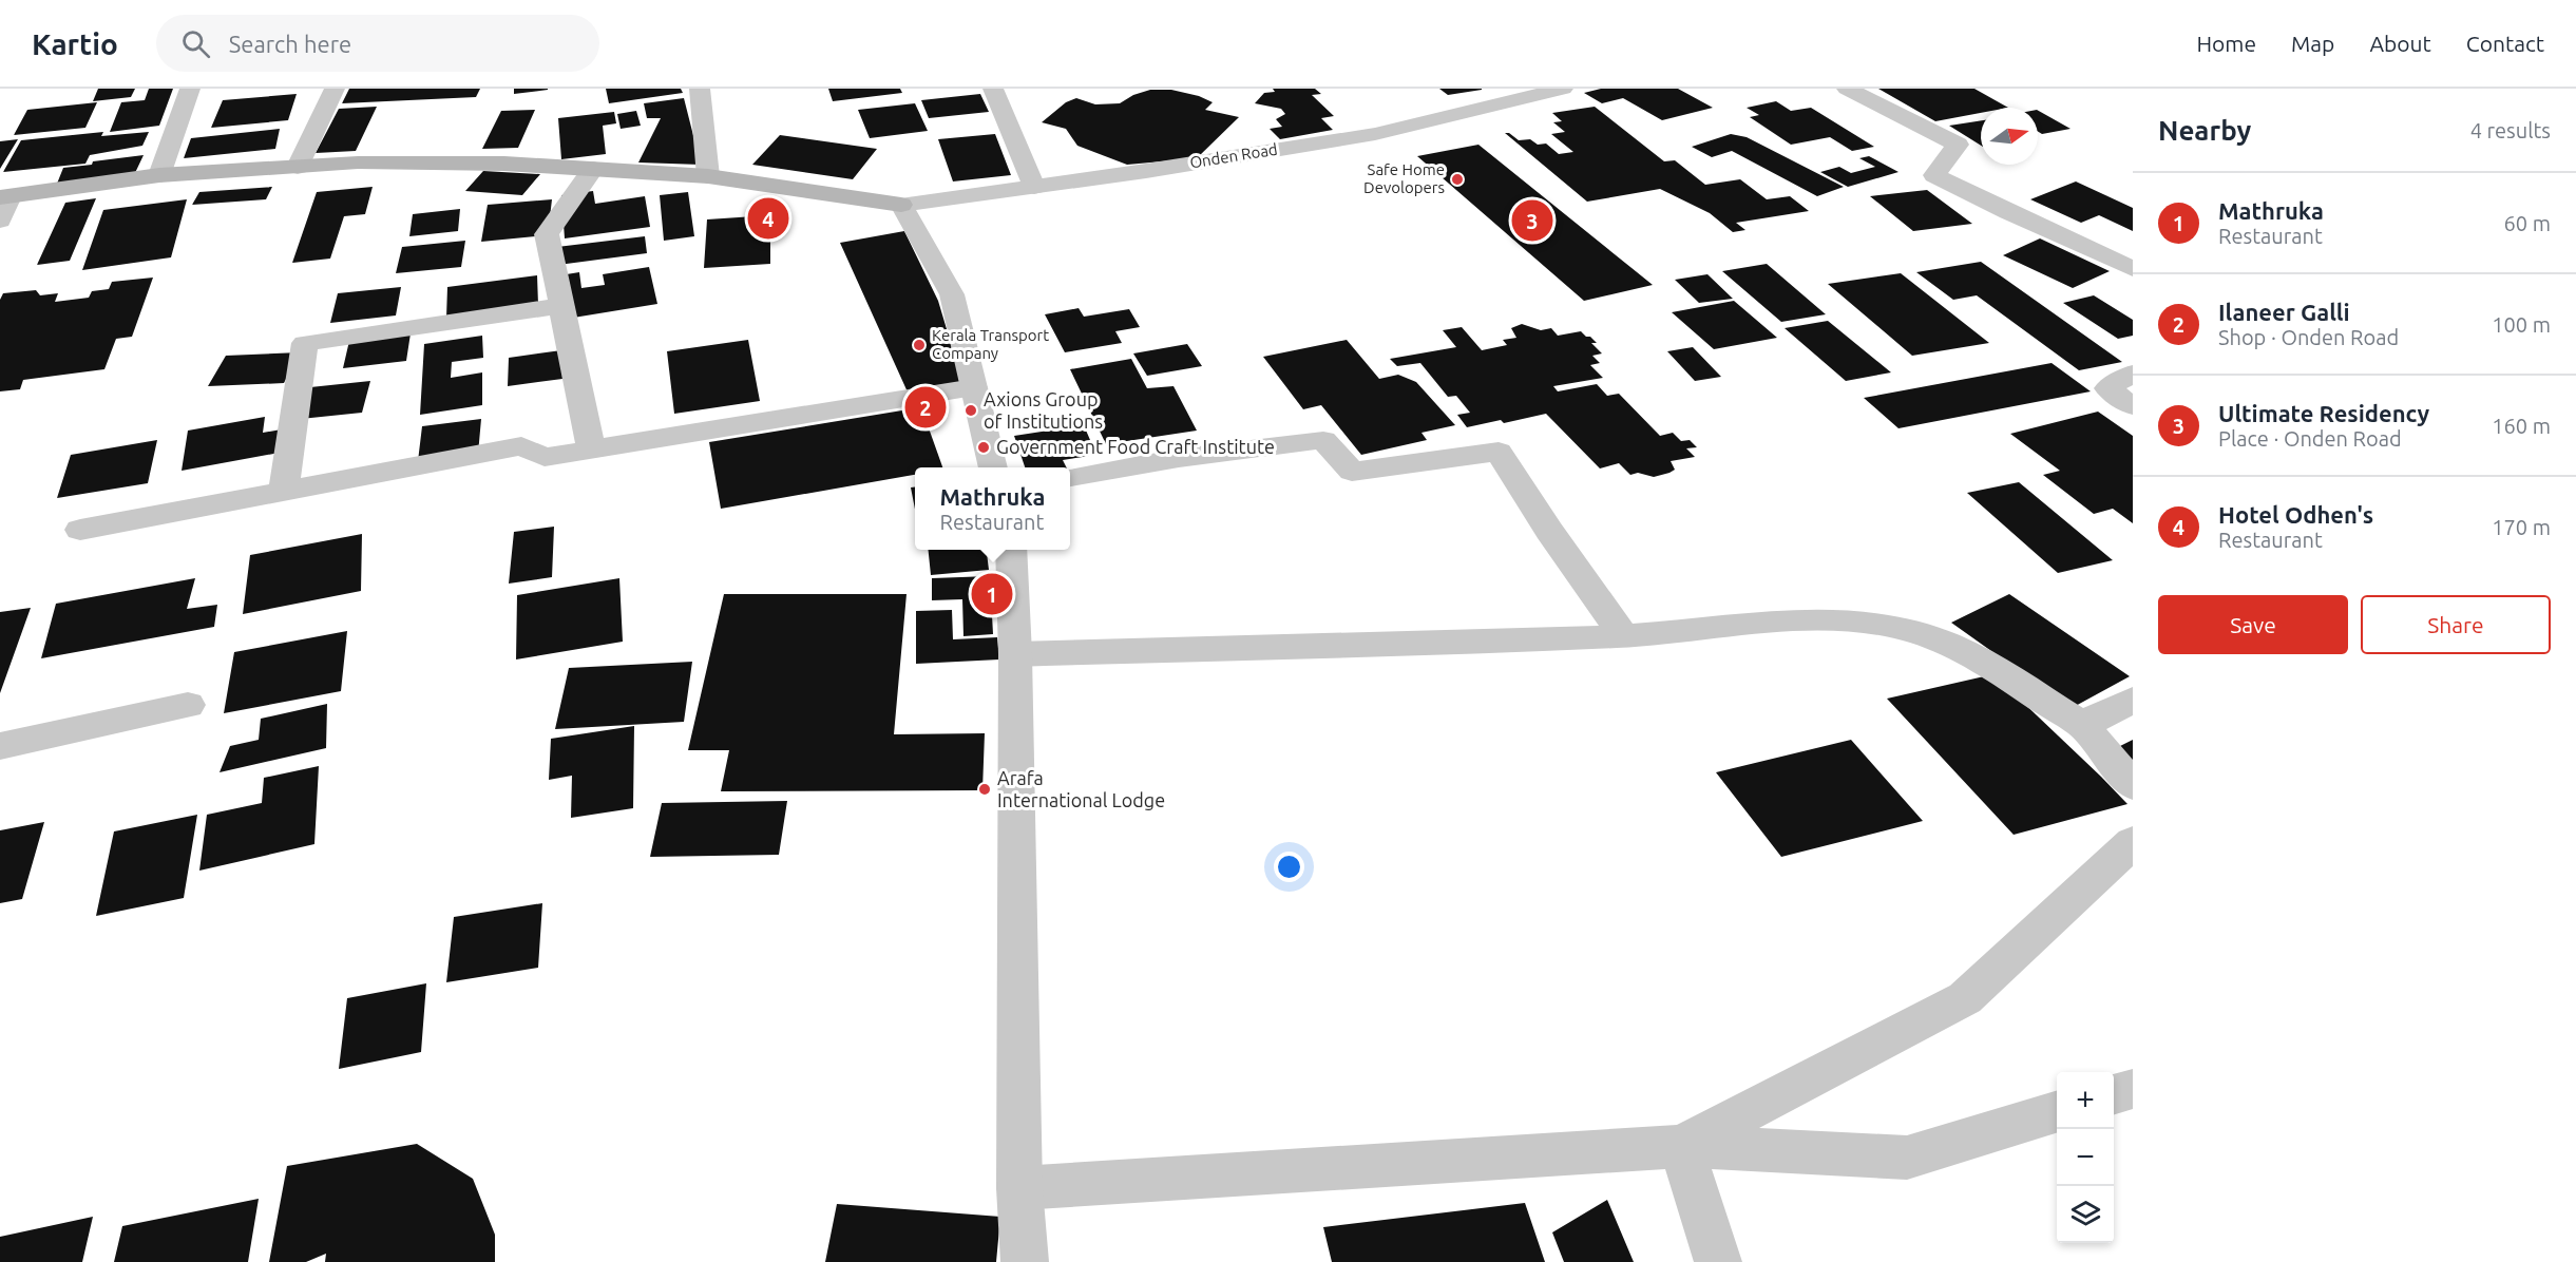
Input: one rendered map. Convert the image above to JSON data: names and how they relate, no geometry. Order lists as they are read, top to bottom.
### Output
{
  "streets": {
    "street": ["Onden Road"]
  },
  "places": [
    "Safe Home Devolopers",
    "Kerala Transport Company",
    "Axions Group of Institutions",
    "Government Food Craft Institute",
    "Arafa International Lodge"
  ],
  "north": "right",
  "page": {
    "header": "Kartio",
    "search": "Search here",
    "nav": [
      "Home",
      "Map",
      "About",
      "Contact"
    ],
    "heading": ["Nearby", "4 results"],
    "list": [
      {
        "mark": "1",
        "name": "Mathruka",
        "note": "Restaurant",
        "value": "60 m"
      },
      {
        "mark": "2",
        "name": "Ilaneer Galli",
        "note": "Shop · Onden Road",
        "value": "100 m"
      },
      {
        "mark": "3",
        "name": "Ultimate Residency",
        "note": "Place · Onden Road",
        "value": "160 m"
      },
      {
        "mark": "4",
        "name": "Hotel Odhen's",
        "note": "Restaurant",
        "value": "170 m"
      }
    ],
    "pins": [
      "4",
      "3",
      "2",
      "1"
    ],
    "popup": ["Mathruka", "Restaurant"],
    "buttons": ["Save", "Share"],
    "map_buttons": ["+", "−"]
  }
}
